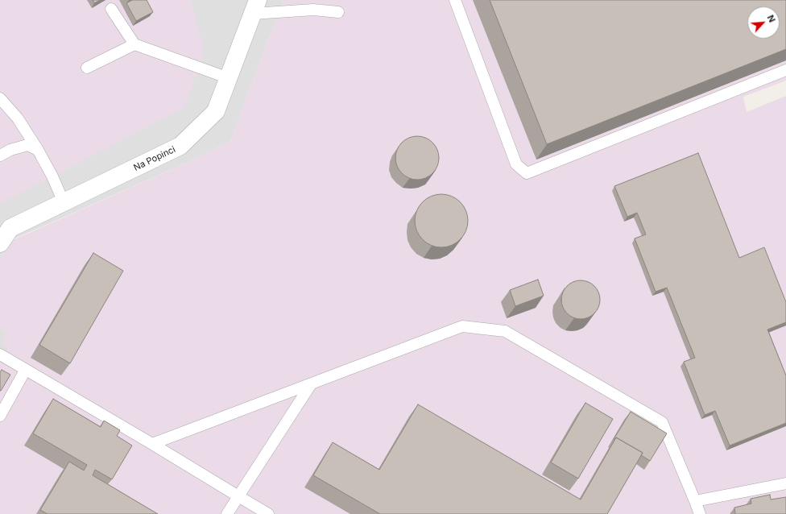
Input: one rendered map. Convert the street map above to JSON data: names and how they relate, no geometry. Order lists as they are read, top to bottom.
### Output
{
  "streets": {
    "street": ["Na Popinci"]
  },
  "north": "top right"
}
